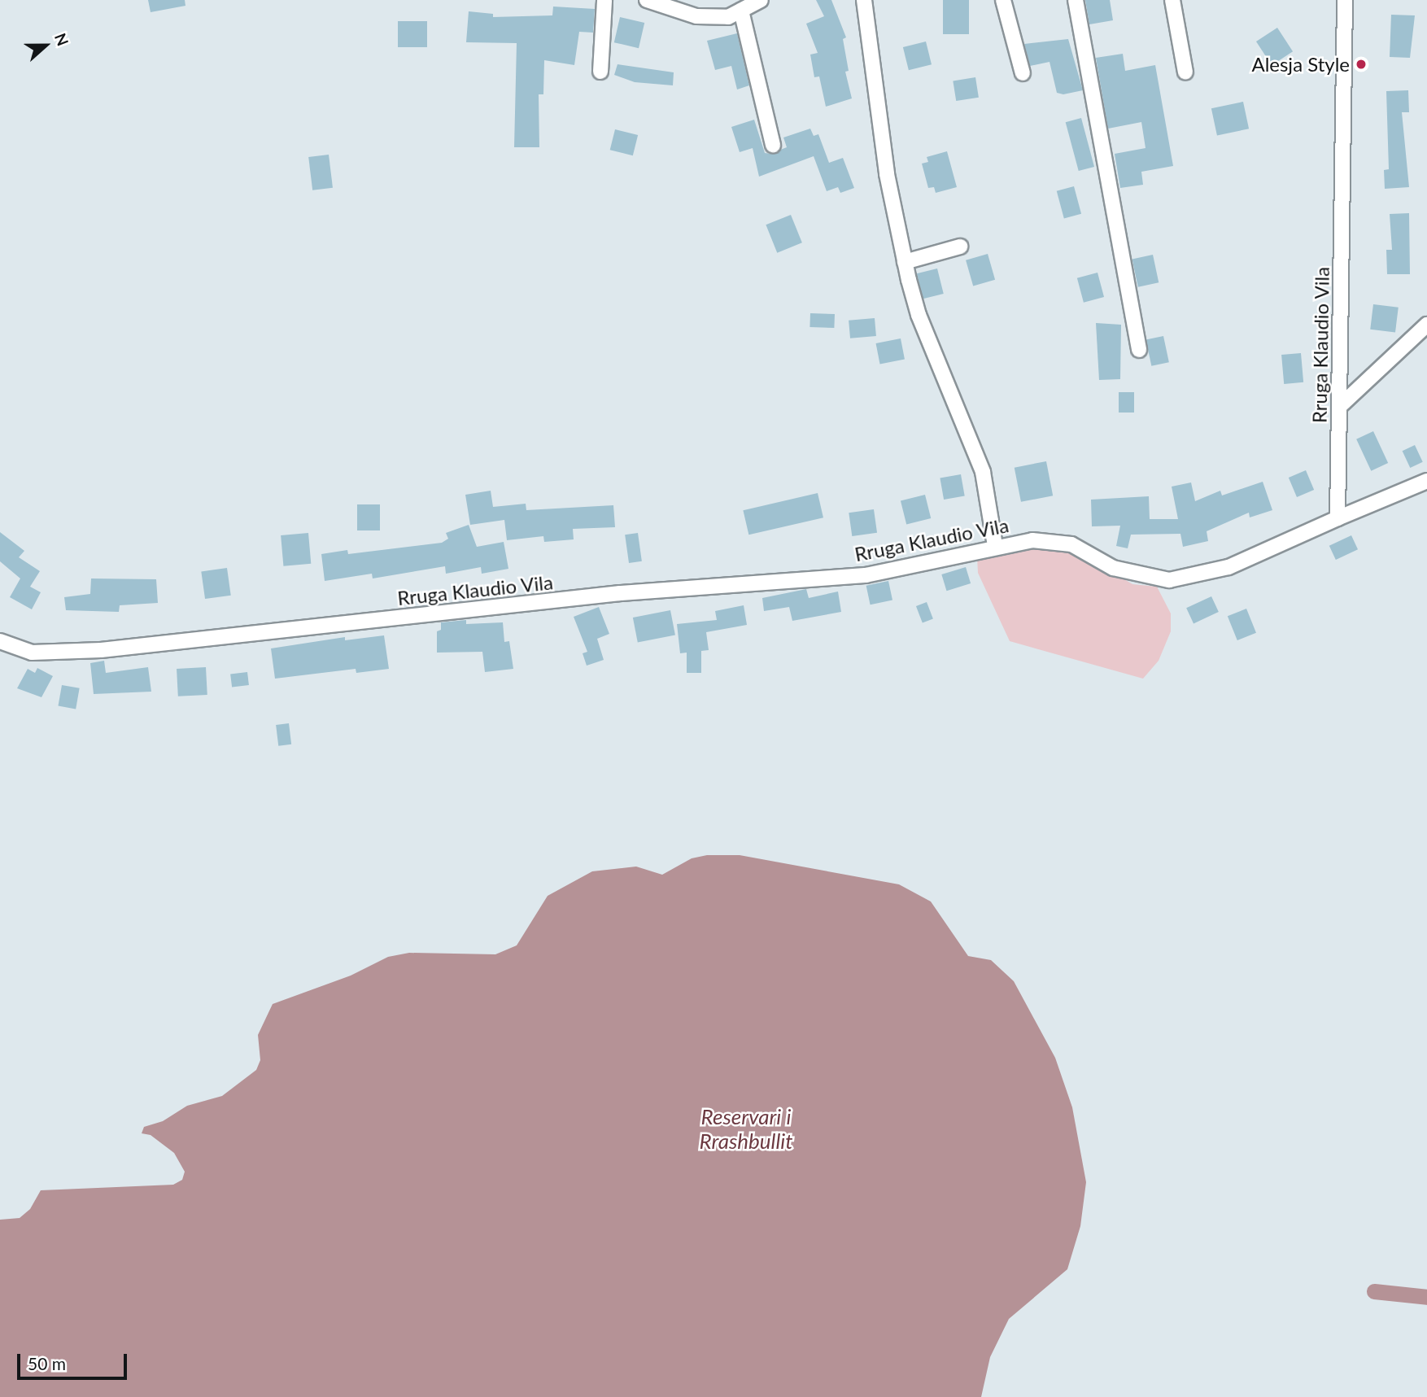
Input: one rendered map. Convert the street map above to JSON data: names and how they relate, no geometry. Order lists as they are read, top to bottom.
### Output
{
  "streets": {
    "street": ["Rruga Klaudio Vila"]
  },
  "water": ["Reservari i Rrashbullit"],
  "places": ["Alesja Style"],
  "scale_bar": "50 m",
  "north": "right"
}
